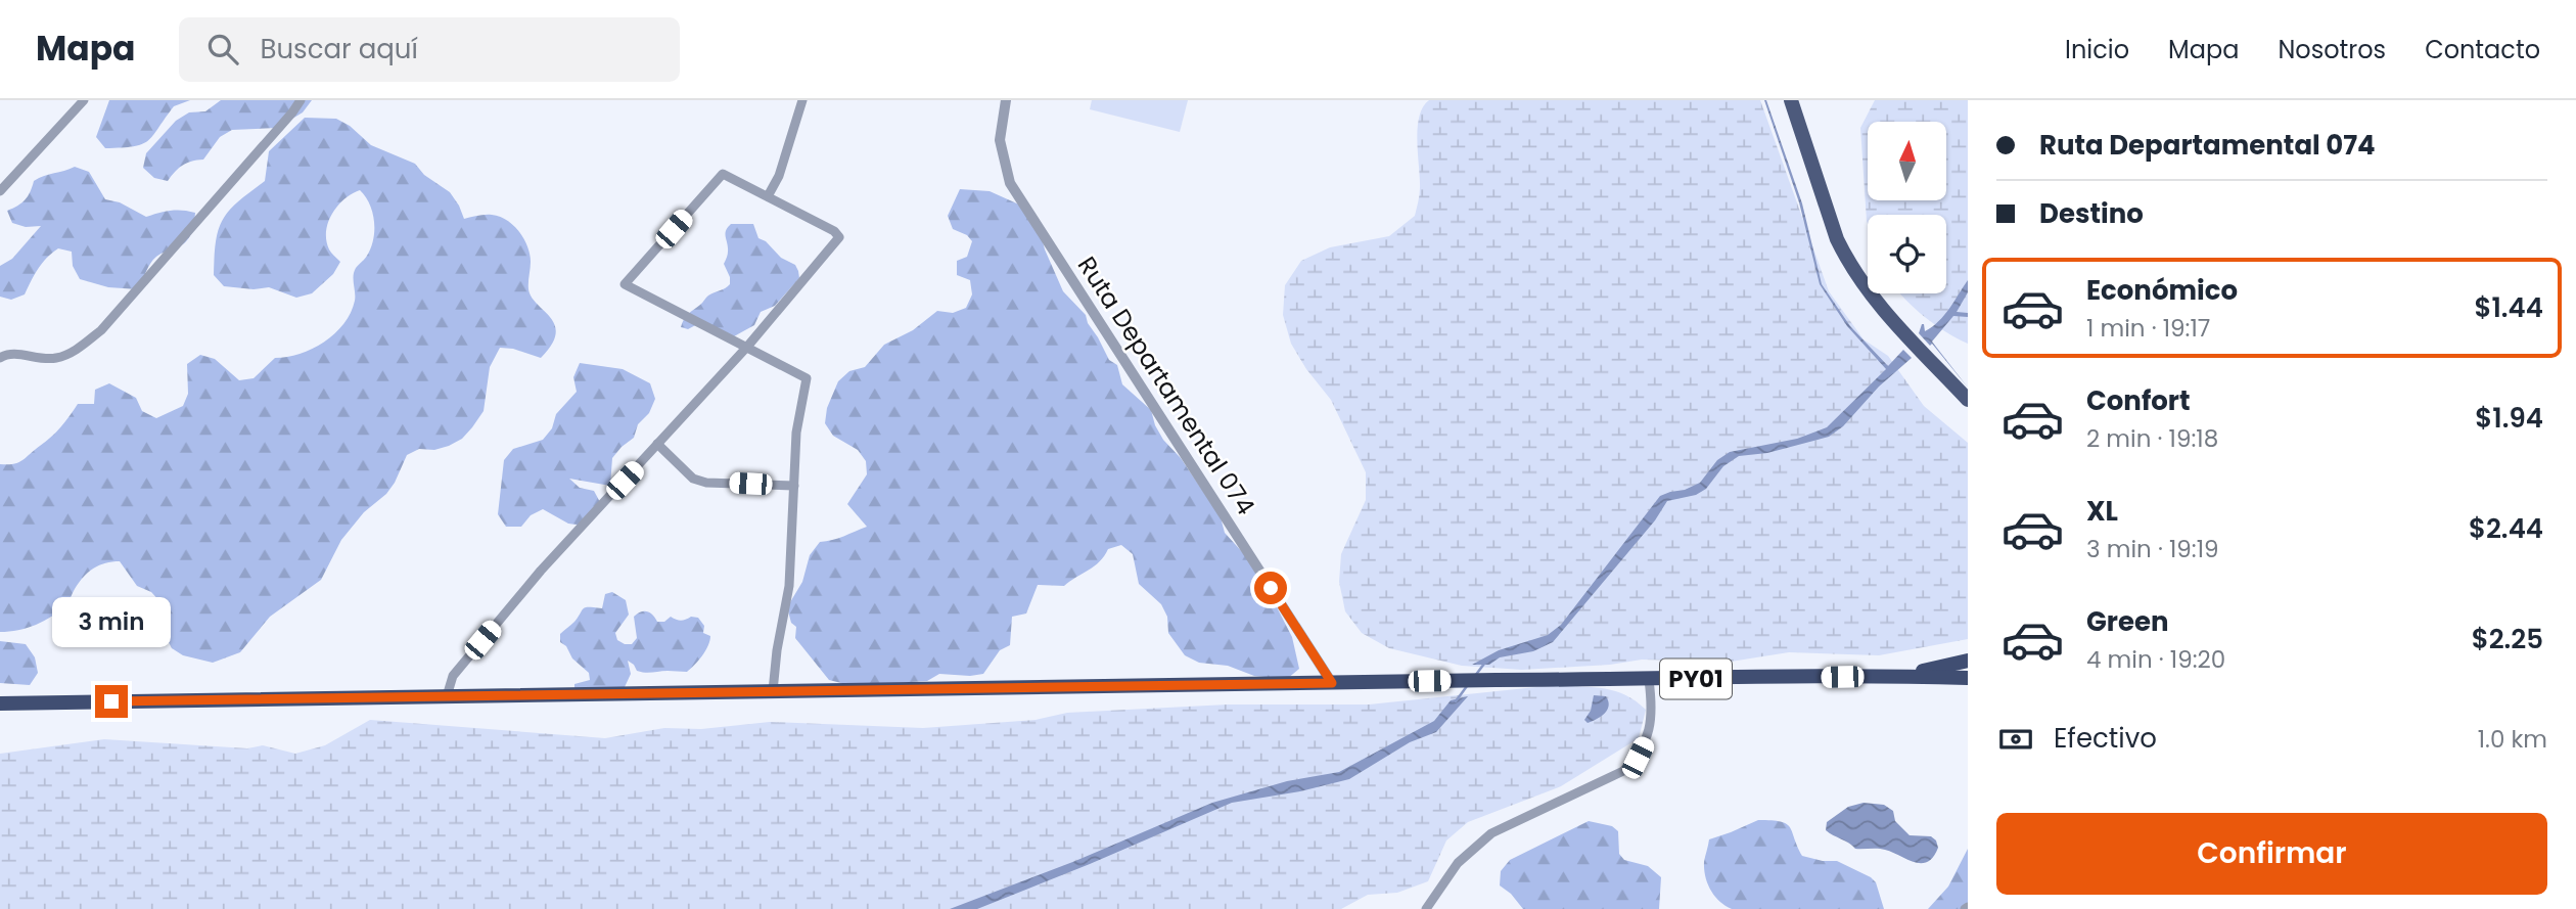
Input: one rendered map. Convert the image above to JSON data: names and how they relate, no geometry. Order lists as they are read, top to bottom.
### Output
{
  "streets": {
    "highway": ["PY01"],
    "street": ["Ruta Departamental 074"]
  },
  "crossings": [
    ["Ruta Departamental 074", "PY01"]
  ],
  "north": "top",
  "page": {
    "header": "Mapa",
    "search": "Buscar aquí",
    "nav": [
      "Inicio",
      "Mapa",
      "Nosotros",
      "Contacto"
    ],
    "banner": ["Ruta Departamental 074", "Destino"],
    "list": [
      {
        "name": "Económico",
        "note": "1 min · 19:17",
        "value": "$1.44"
      },
      {
        "name": "Confort",
        "note": "2 min · 19:18",
        "value": "$1.94"
      },
      {
        "name": "XL",
        "note": "3 min · 19:19",
        "value": "$2.44"
      },
      {
        "name": "Green",
        "note": "4 min · 19:20",
        "value": "$2.25"
      }
    ],
    "bubble": "3 min",
    "pay": ["Efectivo", "1.0 km"],
    "buttons": "Confirmar"
  }
}
